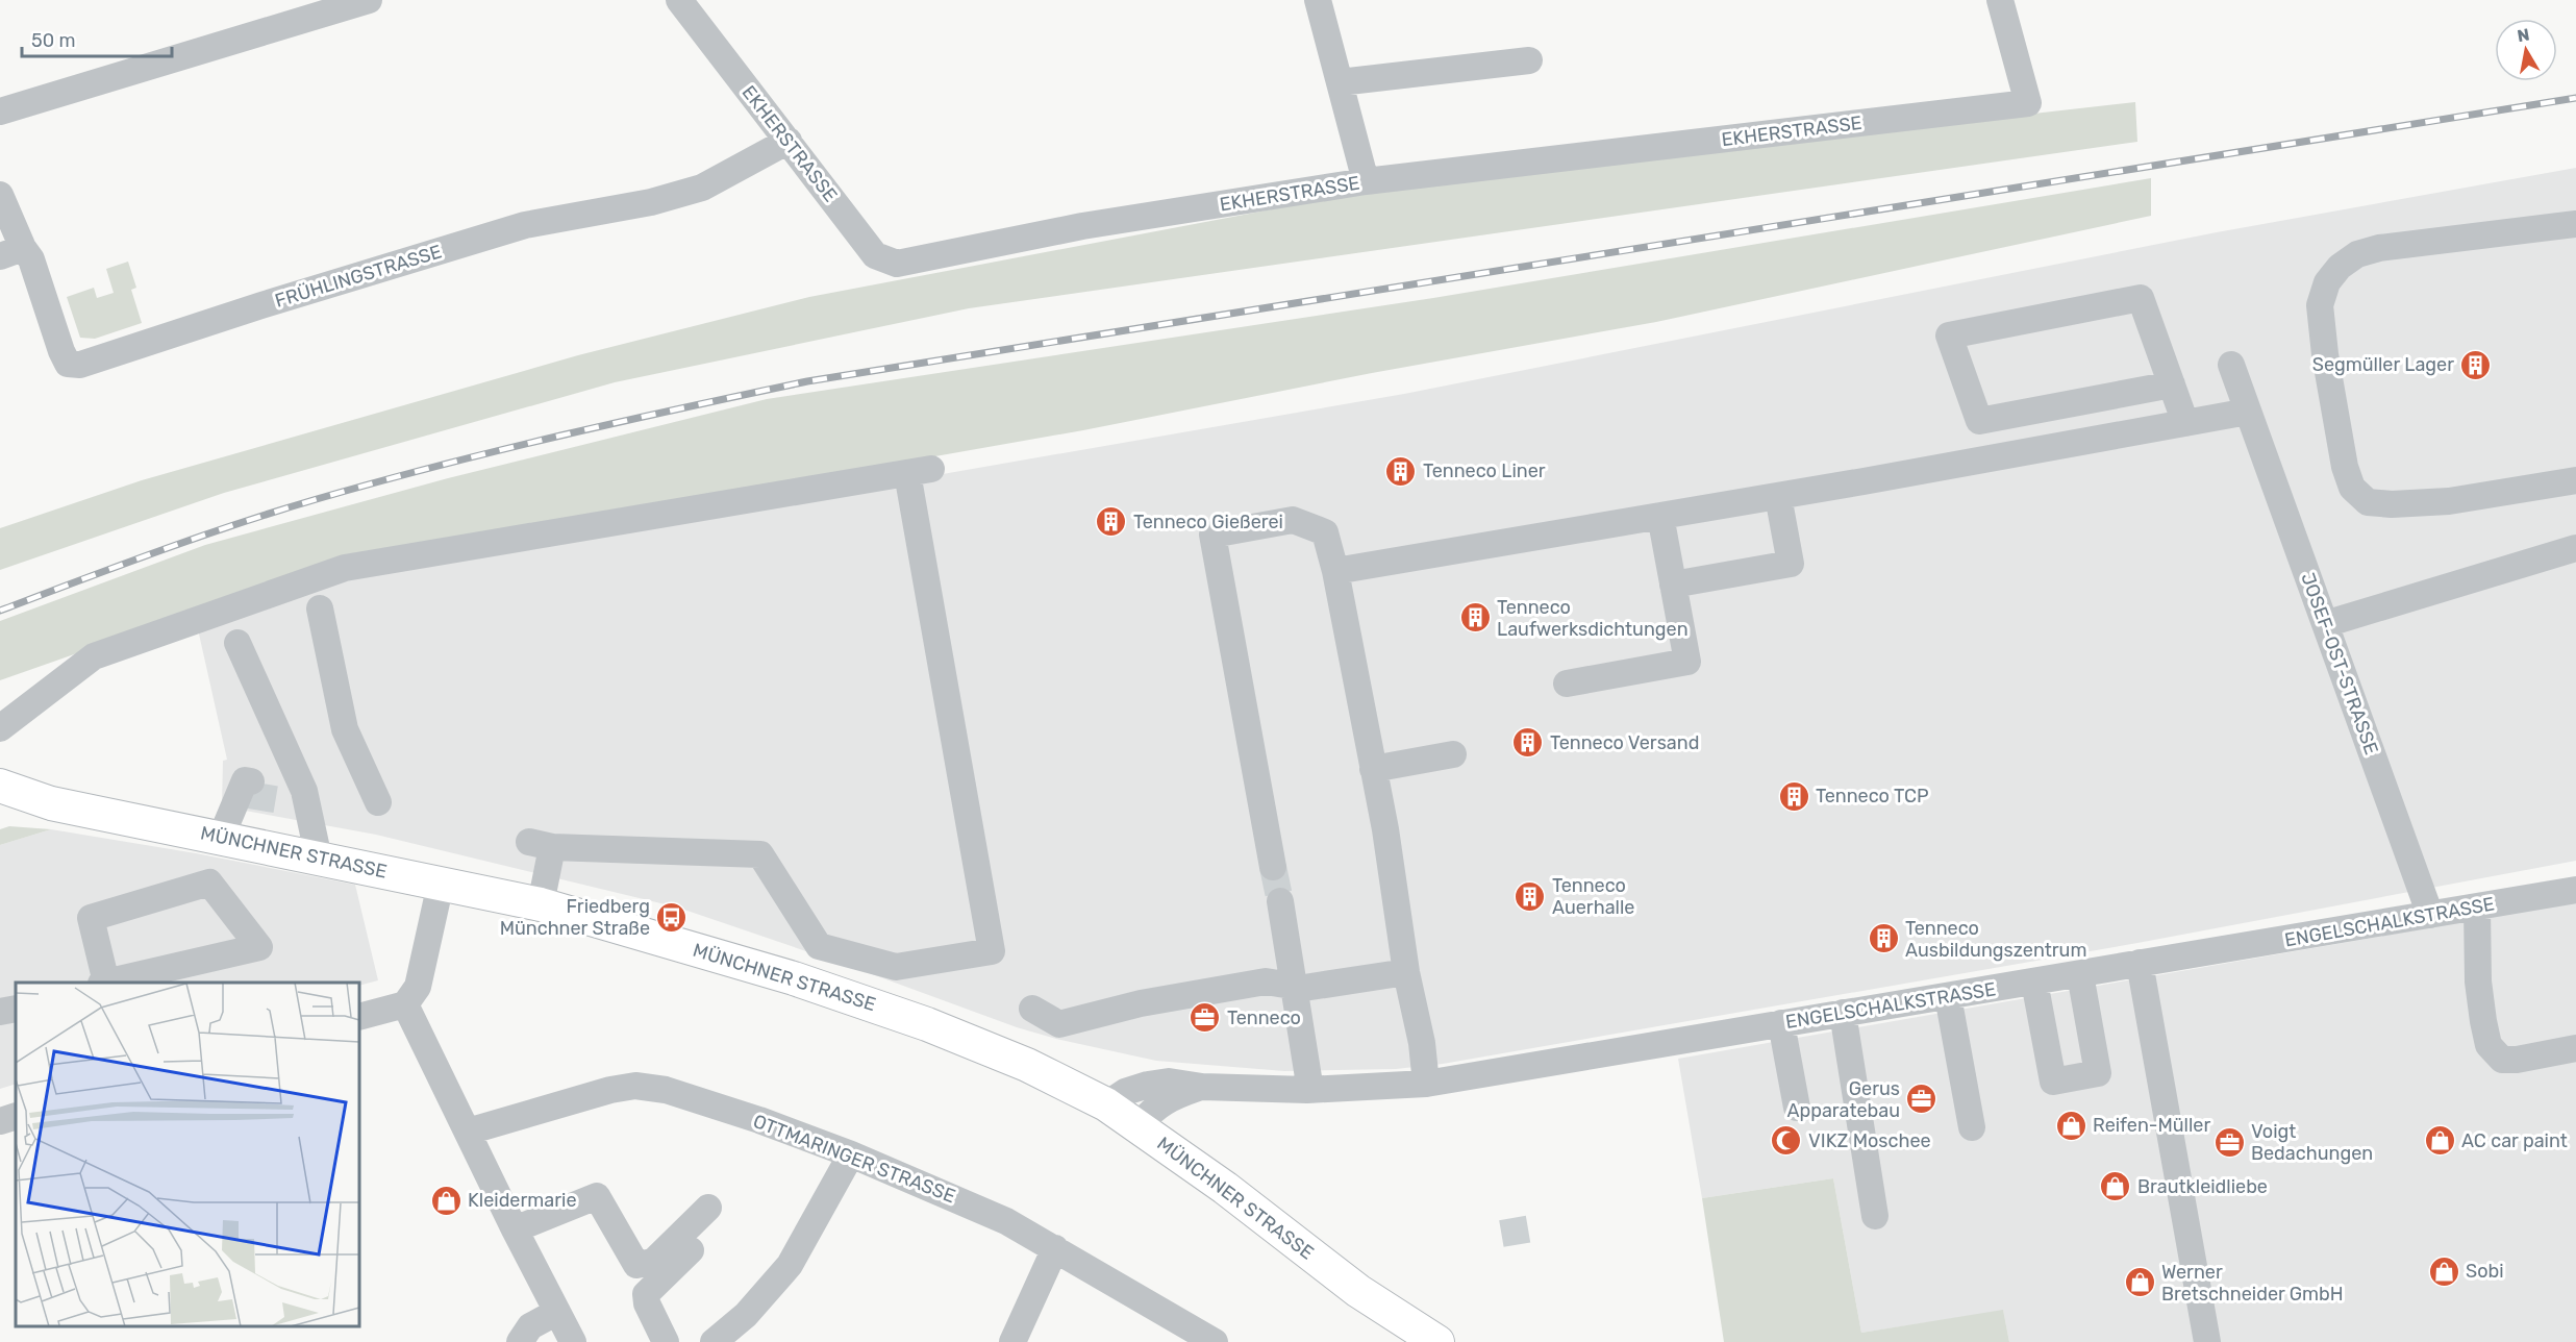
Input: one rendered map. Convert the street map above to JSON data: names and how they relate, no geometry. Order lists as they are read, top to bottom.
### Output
{
  "streets": {
    "main road": ["MÜNCHNER STRASSE"],
    "street": [
      "EKHERSTRASSE",
      "FRÜHLINGSTRASSE",
      "JOSEF-OST-STRASSE",
      "ENGELSCHALKSTRASSE",
      "OTTMARINGER STRASSE"
    ]
  },
  "crossings": [
    ["EKHERSTRASSE", "FRÜHLINGSTRASSE"],
    ["JOSEF-OST-STRASSE", "ENGELSCHALKSTRASSE"],
    ["MÜNCHNER STRASSE", "ENGELSCHALKSTRASSE"]
  ],
  "places": {
    "building": [
      "Segmüller Lager",
      "Tenneco Liner",
      "Tenneco Gießerei",
      "Tenneco Laufwerksdichtungen",
      "Tenneco Versand",
      "Tenneco TCP",
      "Tenneco Auerhalle",
      "Tenneco Ausbildungszentrum"
    ],
    "bus stop": ["Friedberg Münchner Straße"],
    "office": ["Tenneco", "Gerus Apparatebau", "Voigt Bedachungen"],
    "shop": [
      "Reifen-Müller",
      "AC car paint",
      "Brautkleidliebe",
      "Kleidermarie",
      "Sobi",
      "Werner Bretschneider GmbH"
    ],
    "mosque": ["VIKZ Moschee"]
  },
  "scale_bar": "50 m",
  "north": "top"
}
